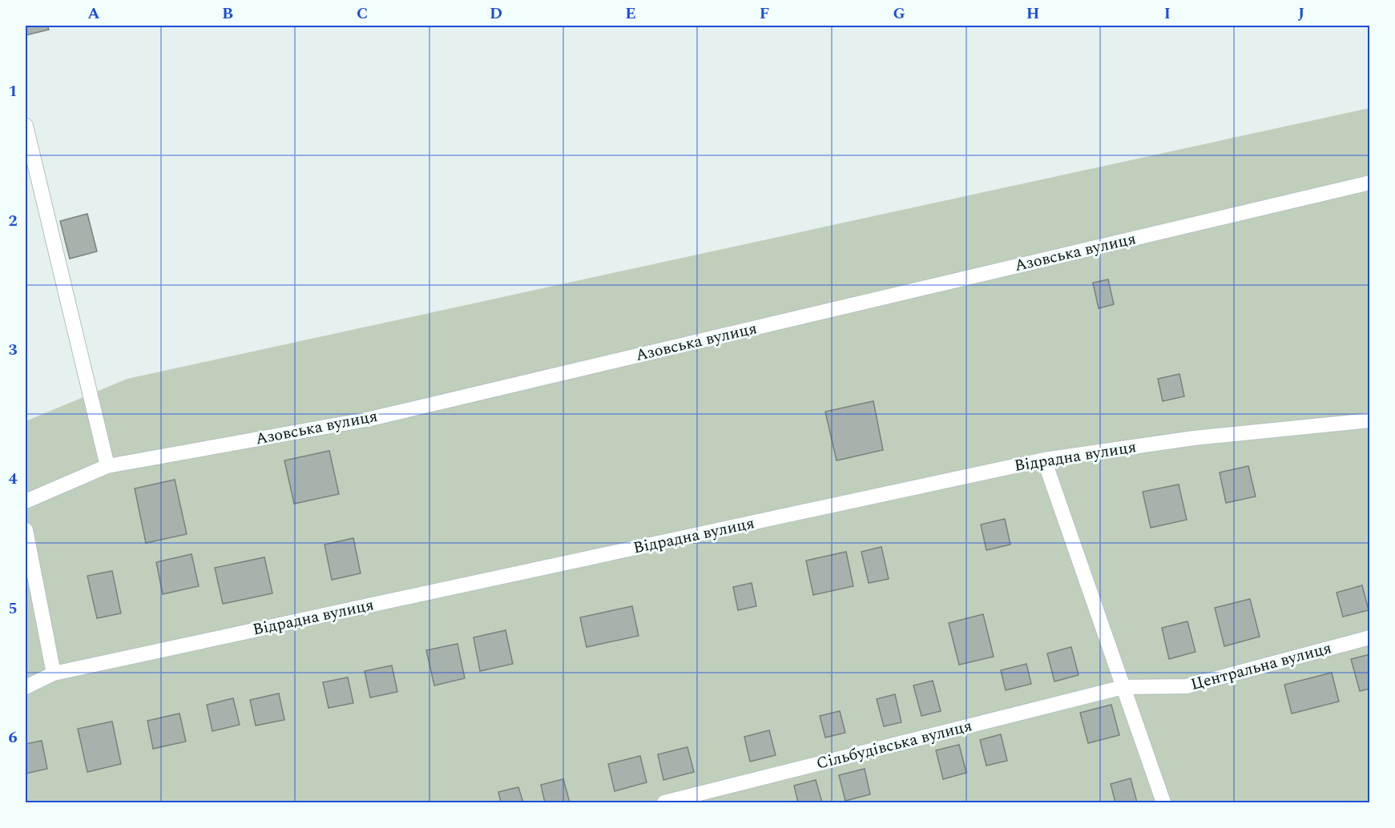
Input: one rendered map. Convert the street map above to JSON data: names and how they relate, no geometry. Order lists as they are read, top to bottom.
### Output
{
  "streets": {
    "lane": [
      "Азовська вулиця",
      "Відрадна вулиця",
      "Центральна вулиця",
      "Сільбудівська вулиця"
    ]
  },
  "crossings": [
    ["Центральна вулиця", "Сільбудівська вулиця"]
  ],
  "grid": {
    "columns": [
      "A",
      "B",
      "C",
      "D",
      "E",
      "F",
      "G",
      "H",
      "I",
      "J"
    ],
    "rows": [
      "1",
      "2",
      "3",
      "4",
      "5",
      "6"
    ]
  }
}
